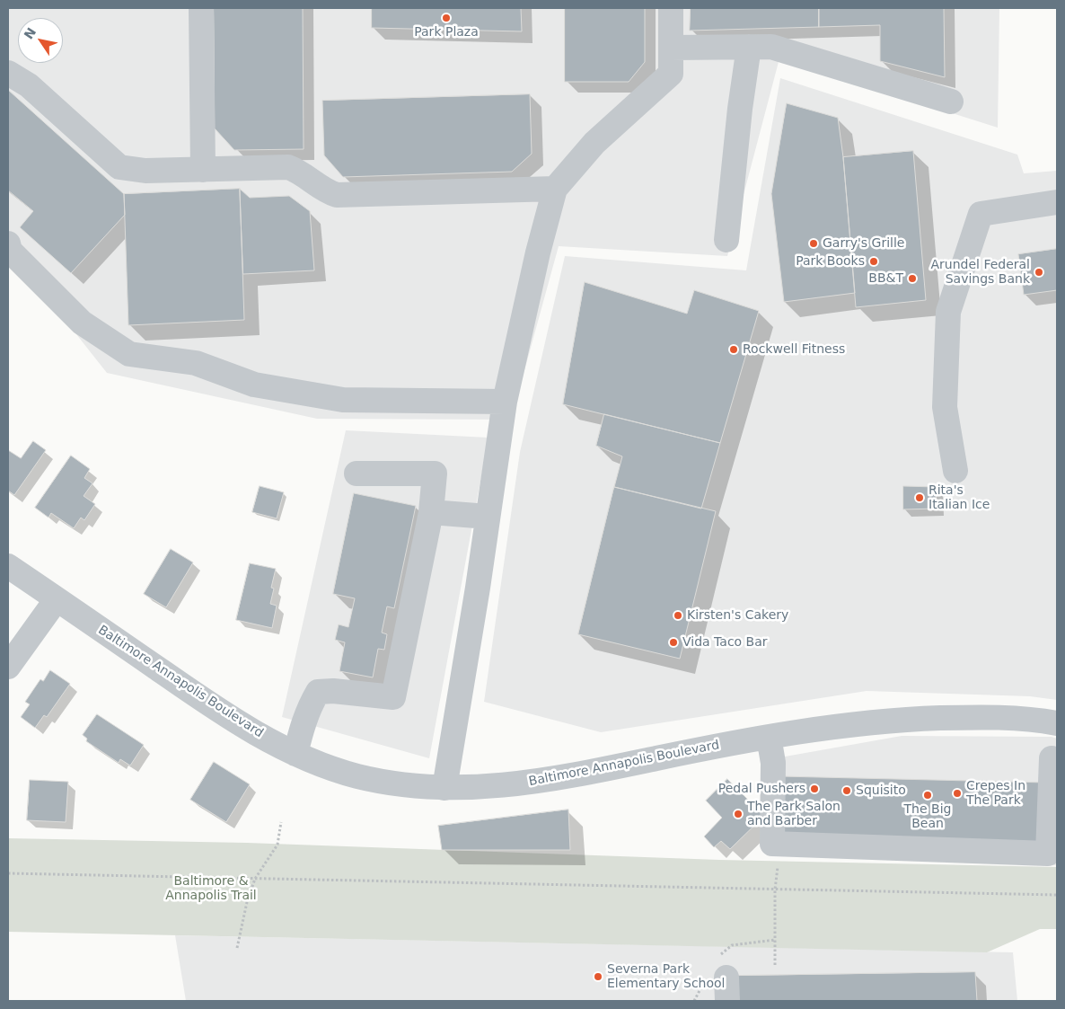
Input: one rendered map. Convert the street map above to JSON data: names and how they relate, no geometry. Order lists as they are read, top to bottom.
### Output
{
  "streets": {
    "street": ["Baltimore Annapolis Boulevard"]
  },
  "parks": ["Baltimore & Annapolis Trail"],
  "places": [
    "Park Plaza",
    "Garry's Grille",
    "Park Books",
    "Arundel Federal Savings Bank",
    "BB&T",
    "Rockwell Fitness",
    "Rita's Italian Ice",
    "Kirsten's Cakery",
    "Vida Taco Bar",
    "Pedal Pushers",
    "Squisito",
    "Crepes In The Park",
    "The Big Bean",
    "The Park Salon and Barber",
    "Severna Park Elementary School"
  ],
  "north": "top left"
}
